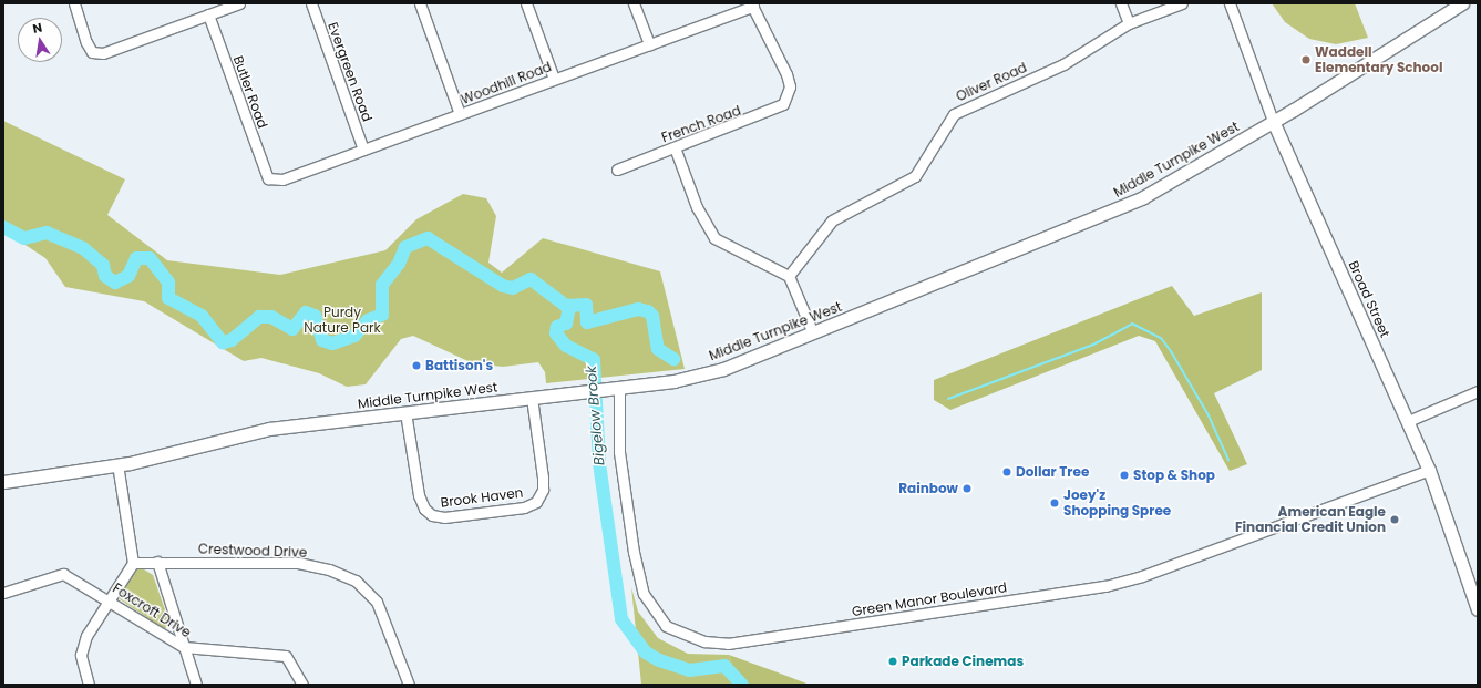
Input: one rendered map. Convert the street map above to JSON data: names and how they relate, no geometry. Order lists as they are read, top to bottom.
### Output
{
  "streets": {
    "main road": ["Middle Turnpike West", "Broad Street"],
    "street": [
      "Evergreen Road",
      "Oliver Road",
      "Woodhill Road",
      "Butler Road",
      "French Road",
      "Brook Haven",
      "Crestwood Drive",
      "Green Manor Boulevard",
      "Foxcroft Drive"
    ]
  },
  "crossings": [
    ["Evergreen Road", "Woodhill Road"],
    ["Woodhill Road", "Butler Road"],
    ["Woodhill Road", "French Road"],
    ["Middle Turnpike West", "Broad Street"],
    ["Middle Turnpike West", "Brook Haven"],
    ["Middle Turnpike West", "Green Manor Boulevard"],
    ["Broad Street", "Green Manor Boulevard"]
  ],
  "water": ["Bigelow Brook"],
  "parks": ["Purdy Nature Park"],
  "places": [
    "Waddell Elementary School",
    "Battison's",
    "Dollar Tree",
    "Stop & Shop",
    "Rainbow",
    "Joey'z Shopping Spree",
    "American Eagle Financial Credit Union",
    "Parkade Cinemas"
  ],
  "north": "top"
}
